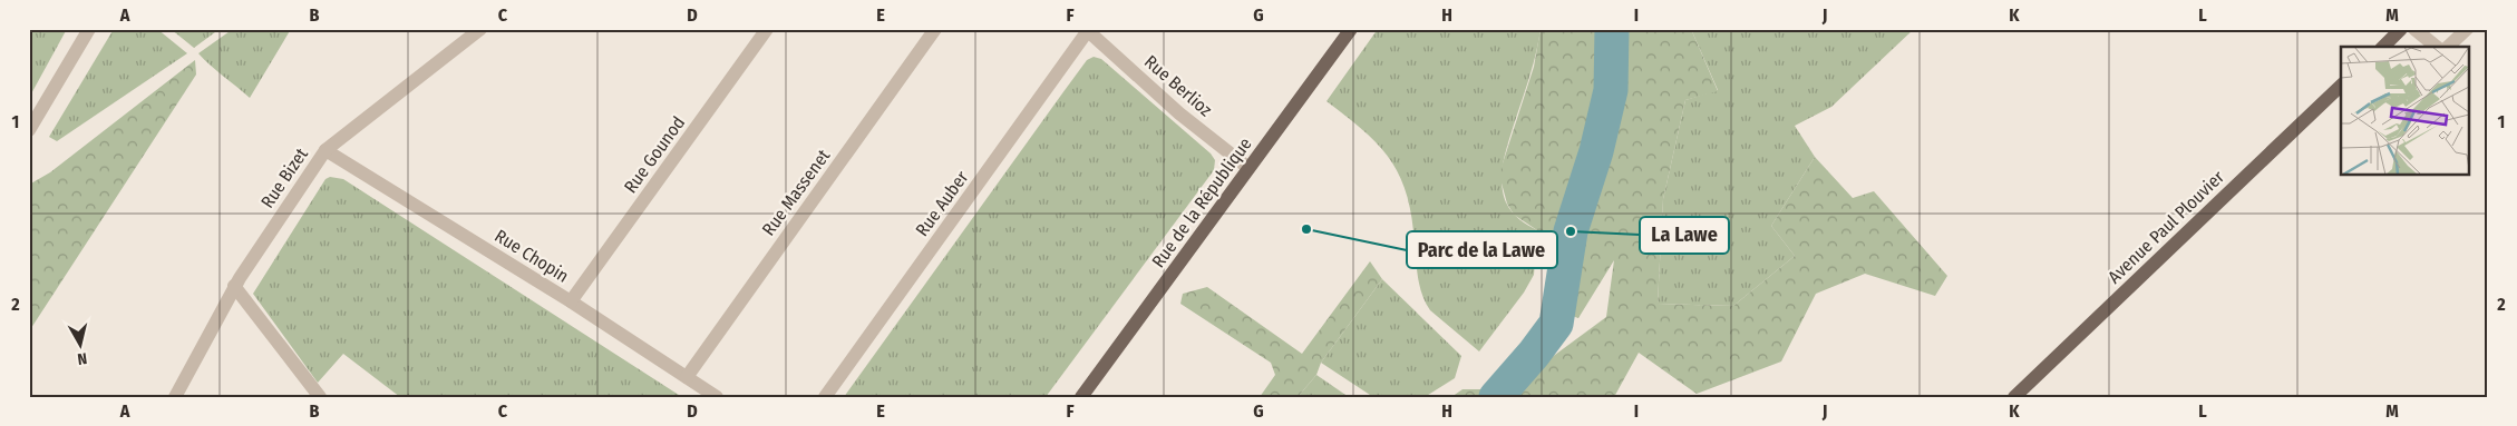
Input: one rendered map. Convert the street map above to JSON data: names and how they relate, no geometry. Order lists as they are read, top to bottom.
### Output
{
  "streets": {
    "main road": ["Rue de la République", "Avenue Paul Plouvier"],
    "street": [
      "Rue Berlioz",
      "Rue Gounod",
      "Rue Bizet",
      "Rue Massenet",
      "Rue Auber",
      "Rue Chopin"
    ]
  },
  "crossings": [
    ["Rue Berlioz", "Rue de la République"],
    ["Rue Berlioz", "Rue Auber"],
    ["Rue Gounod", "Rue Chopin"],
    ["Rue Bizet", "Rue Chopin"],
    ["Rue Massenet", "Rue Chopin"]
  ],
  "places": ["Parc de la Lawe", "La Lawe"],
  "north": "bottom",
  "grid": {
    "columns": [
      "A",
      "B",
      "C",
      "D",
      "E",
      "F",
      "G",
      "H",
      "I",
      "J",
      "K",
      "L",
      "M"
    ],
    "rows": ["1", "2"]
  }
}
